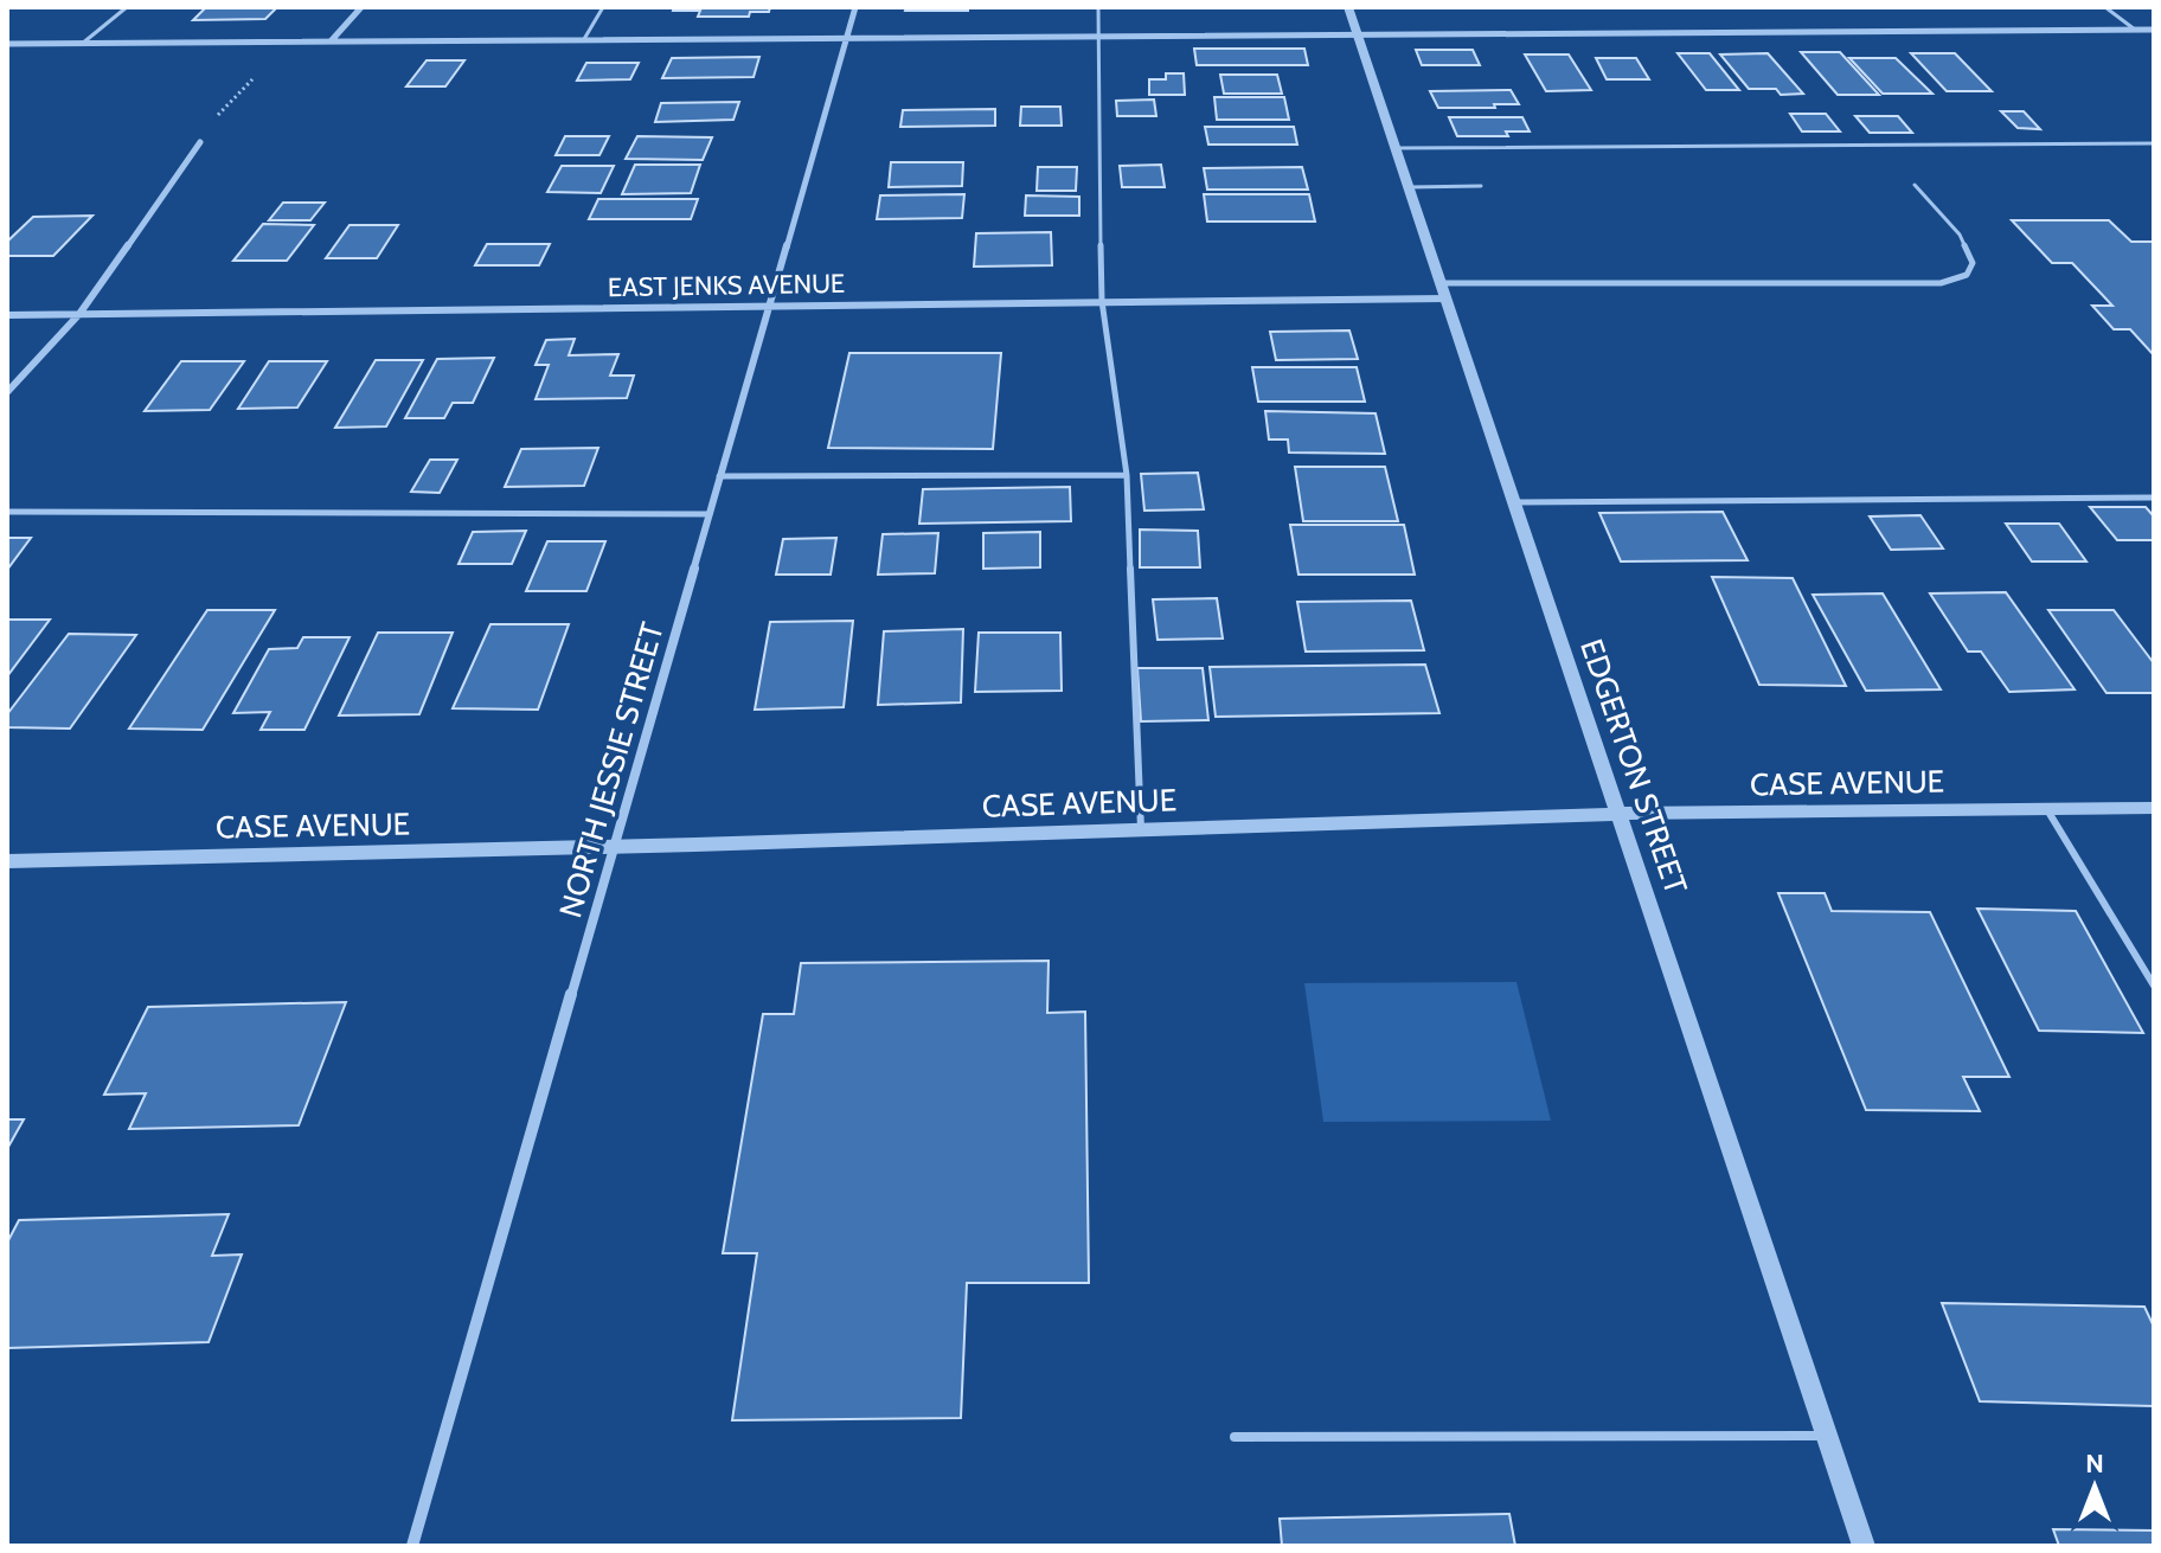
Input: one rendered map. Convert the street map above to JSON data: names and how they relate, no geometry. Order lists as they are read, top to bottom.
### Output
{
  "streets": {
    "street": [
      "EAST JENKS AVENUE",
      "EDGERTON STREET",
      "NORTH JESSIE STREET",
      "CASE AVENUE"
    ]
  },
  "crossings": [
    ["EAST JENKS AVENUE", "EDGERTON STREET"],
    ["EAST JENKS AVENUE", "NORTH JESSIE STREET"],
    ["EDGERTON STREET", "CASE AVENUE"],
    ["NORTH JESSIE STREET", "CASE AVENUE"]
  ],
  "north": "top"
}
